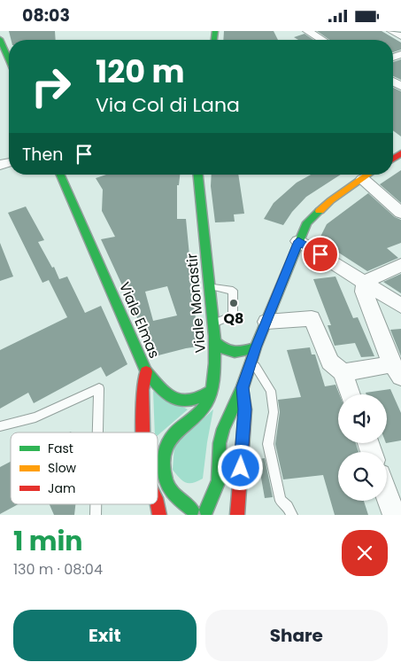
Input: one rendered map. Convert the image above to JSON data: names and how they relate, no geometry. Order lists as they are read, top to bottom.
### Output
{
  "streets": {
    "main road": ["Viale Monastir", "Viale Elmas"]
  },
  "places": ["Q8"],
  "legend": ["Fast", "Slow", "Jam"],
  "page": {
    "status": "08:03",
    "turn": ["120 m", "Via Col di Lana"],
    "then": "Then",
    "heading": ["1 min", "130 m · 08:04"],
    "buttons": ["Exit", "Share"]
  }
}
